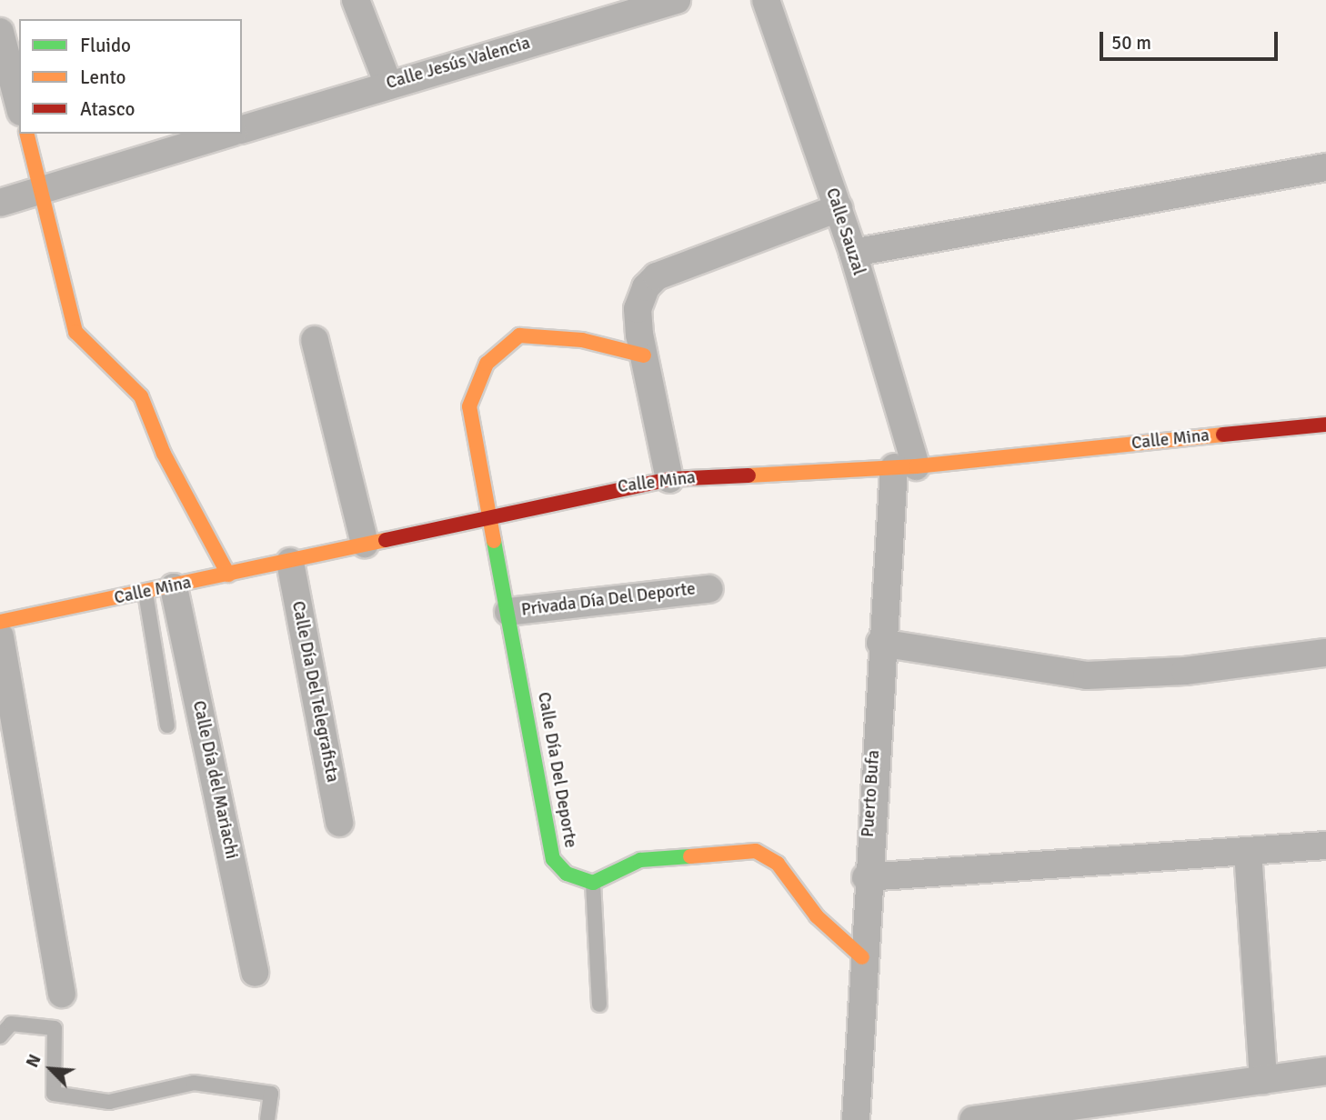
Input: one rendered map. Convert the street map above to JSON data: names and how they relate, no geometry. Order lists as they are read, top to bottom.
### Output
{
  "streets": {
    "street": [
      "Calle Jesús Valencia",
      "Calle Sauzal",
      "Calle Mina",
      "Privada Día Del Deporte",
      "Calle Día Del Telegrafista",
      "Calle Día Del Deporte",
      "Calle Día del Mariachi",
      "Puerto Bufa"
    ]
  },
  "crossings": [
    ["Calle Sauzal", "Calle Mina"],
    ["Calle Sauzal", "Puerto Bufa"],
    ["Calle Mina", "Calle Día Del Telegrafista"],
    ["Calle Mina", "Calle Día Del Deporte"],
    ["Calle Mina", "Calle Día del Mariachi"],
    ["Calle Mina", "Puerto Bufa"],
    ["Privada Día Del Deporte", "Calle Día Del Deporte"]
  ],
  "legend": ["Fluido", "Lento", "Atasco"],
  "scale_bar": "50 m",
  "north": "top left"
}
